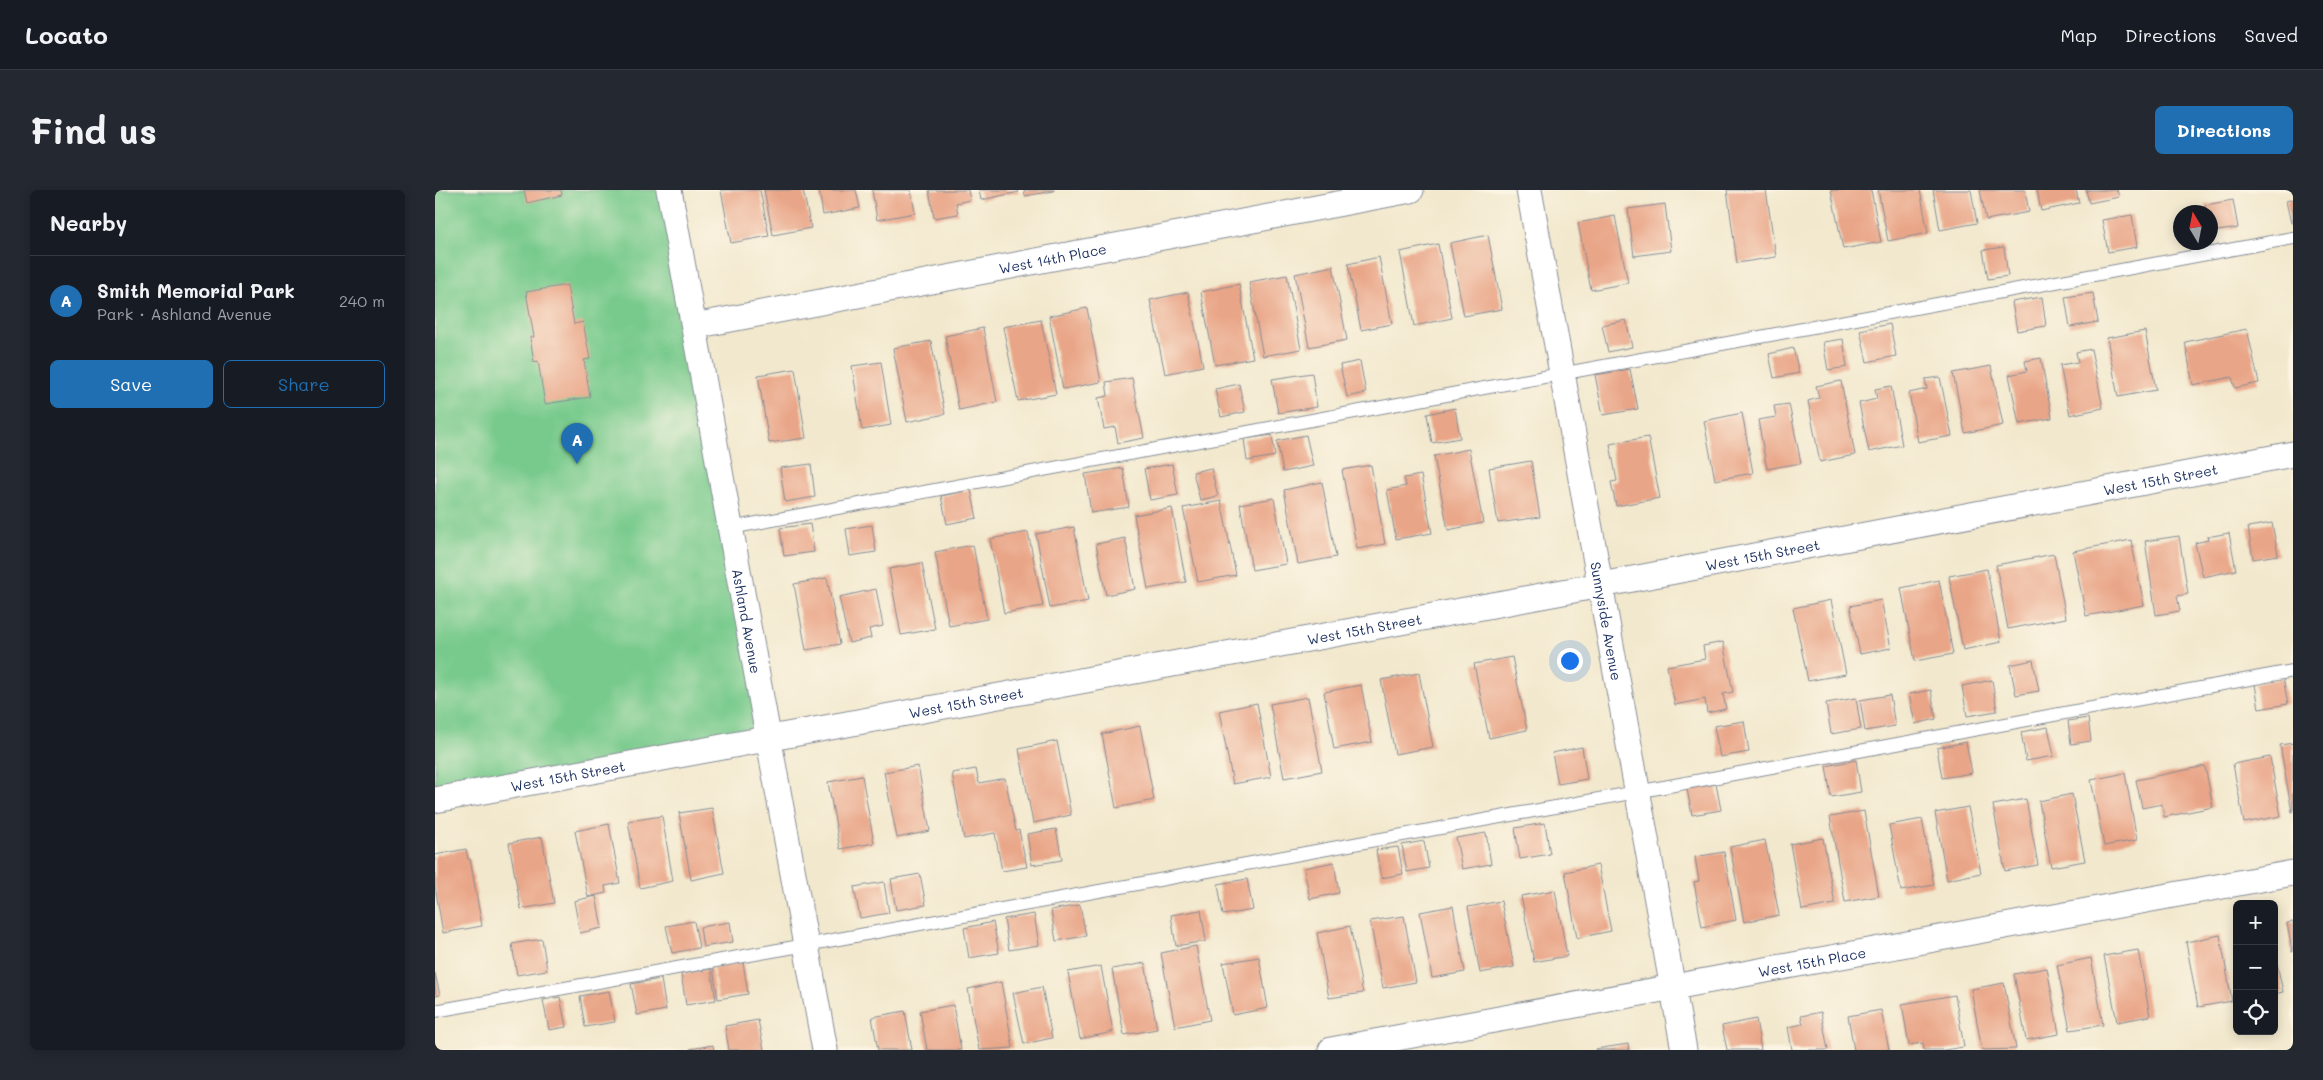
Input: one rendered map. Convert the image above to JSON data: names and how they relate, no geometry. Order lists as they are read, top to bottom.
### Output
{
  "streets": {
    "street": [
      "West 14th Place",
      "West 15th Street",
      "Ashland Avenue",
      "Sunnyside Avenue",
      "West 15th Place"
    ]
  },
  "crossings": [
    ["West 14th Place", "Ashland Avenue"],
    ["West 15th Street", "Ashland Avenue"],
    ["West 15th Street", "Sunnyside Avenue"],
    ["Sunnyside Avenue", "West 15th Place"]
  ],
  "north": "top",
  "page": {
    "header": "Locato",
    "nav": ["Map", "Directions", "Saved"],
    "buttons": [
      "Directions",
      ["Save", "Share"]
    ],
    "title": "Find us",
    "heading": "Nearby",
    "list": [
      {
        "mark": "A",
        "name": "Smith Memorial Park",
        "note": "Park · Ashland Avenue",
        "value": "240 m"
      }
    ],
    "pins": "A",
    "map_buttons": ["+", "−"]
  }
}
